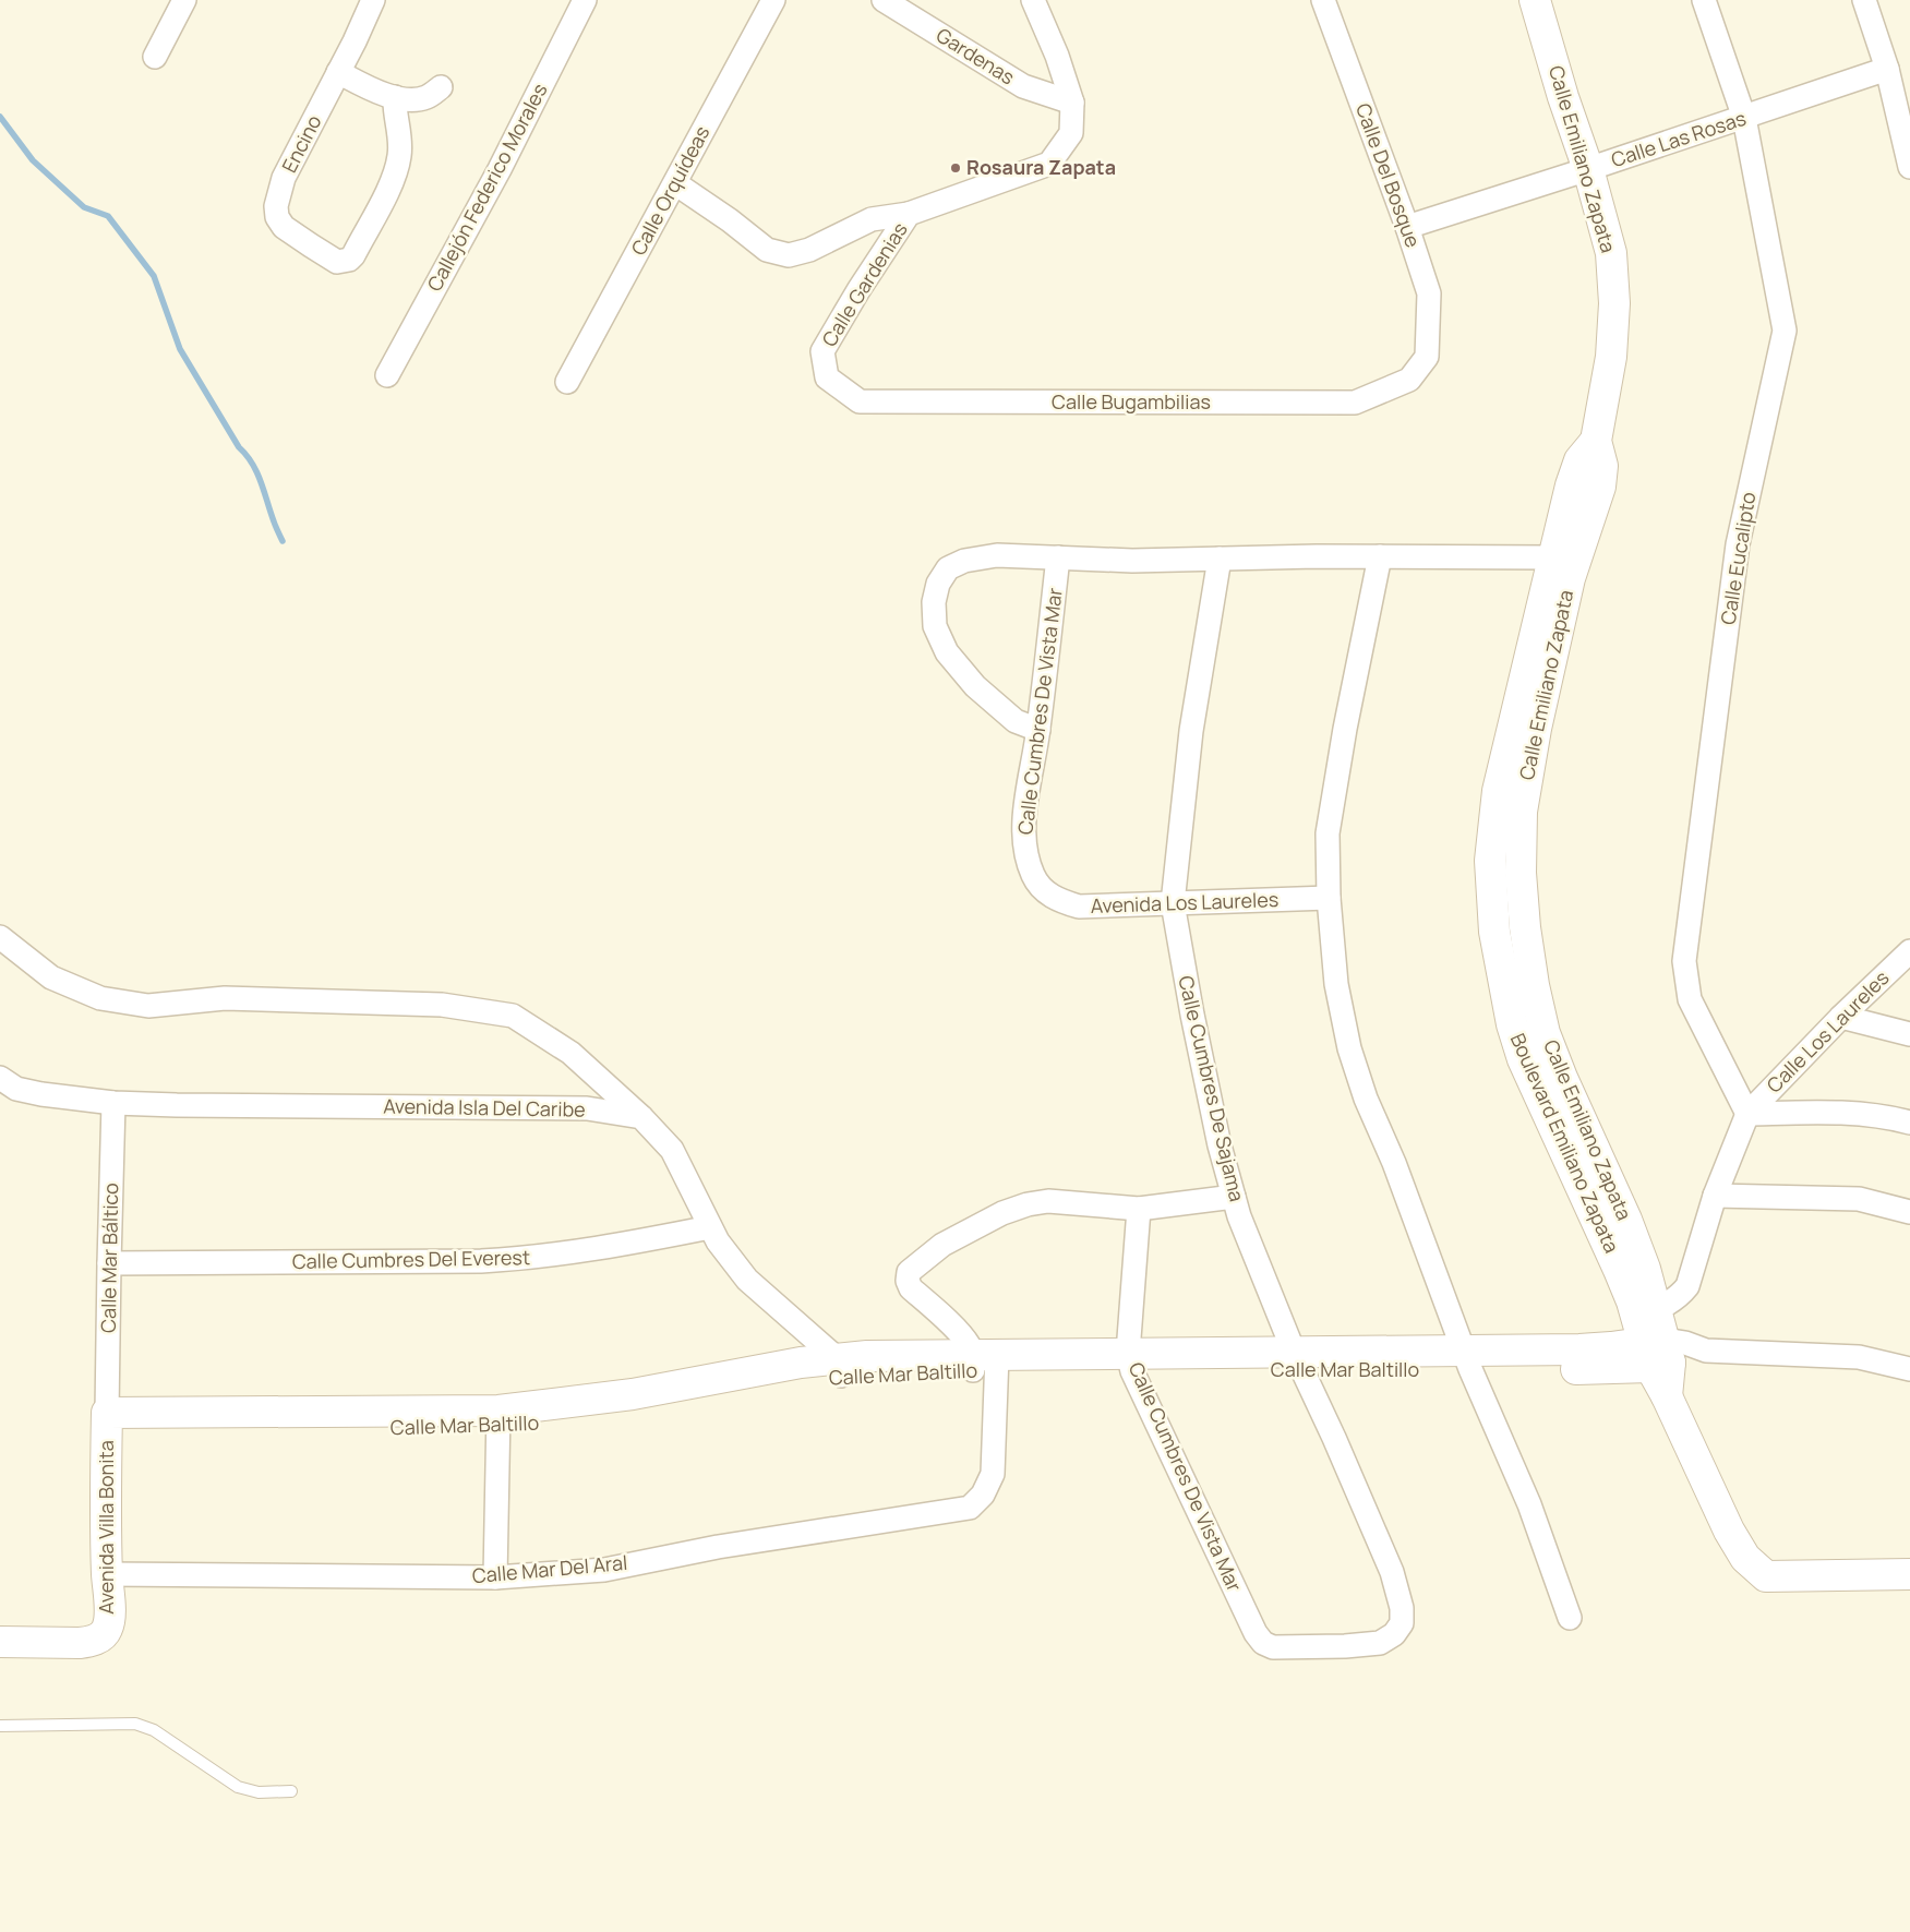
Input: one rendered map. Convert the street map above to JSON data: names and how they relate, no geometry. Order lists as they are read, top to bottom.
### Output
{
  "streets": {
    "main road": ["Calle Emiliano Zapata", "Calle Mar Baltillo", "Avenida Villa Bonita"],
    "street": [
      "Gardenas",
      "Calle Las Rosas",
      "Encino",
      "Calle Del Bosque",
      "Callejón Federico Morales",
      "Calle Orquídeas",
      "Calle Gardenias",
      "Calle Bugambilias",
      "Calle Eucalipto",
      "Calle Cumbres De Vista Mar",
      "Avenida Los Laureles",
      "Calle Los Laureles",
      "Calle Cumbres De Sajama",
      "Avenida Isla Del Caribe",
      "Calle Mar Báltico",
      "Calle Cumbres Del Everest",
      "Calle Mar Del Aral"
    ]
  },
  "crossings": [
    ["Gardenas", "Calle Gardenias"],
    ["Calle Las Rosas", "Calle Emiliano Zapata"],
    ["Calle Las Rosas", "Calle Del Bosque"],
    ["Calle Las Rosas", "Calle Eucalipto"],
    ["Calle Emiliano Zapata", "Calle Mar Baltillo"],
    ["Calle Del Bosque", "Calle Bugambilias"],
    ["Calle Gardenias", "Calle Bugambilias"],
    ["Calle Eucalipto", "Calle Los Laureles"],
    ["Calle Cumbres De Vista Mar", "Avenida Los Laureles"],
    ["Calle Cumbres De Vista Mar", "Calle Cumbres De Sajama"],
    ["Calle Cumbres De Vista Mar", "Calle Mar Baltillo"],
    ["Avenida Los Laureles", "Calle Cumbres De Sajama"],
    ["Calle Cumbres De Sajama", "Calle Mar Baltillo"],
    ["Avenida Isla Del Caribe", "Calle Mar Báltico"],
    ["Calle Mar Báltico", "Calle Cumbres Del Everest"],
    ["Calle Mar Báltico", "Calle Mar Baltillo"],
    ["Calle Mar Báltico", "Avenida Villa Bonita"],
    ["Calle Mar Baltillo", "Avenida Villa Bonita"],
    ["Calle Mar Baltillo", "Calle Mar Del Aral"],
    ["Avenida Villa Bonita", "Calle Mar Del Aral"]
  ],
  "places": ["Rosaura Zapata"]
}
